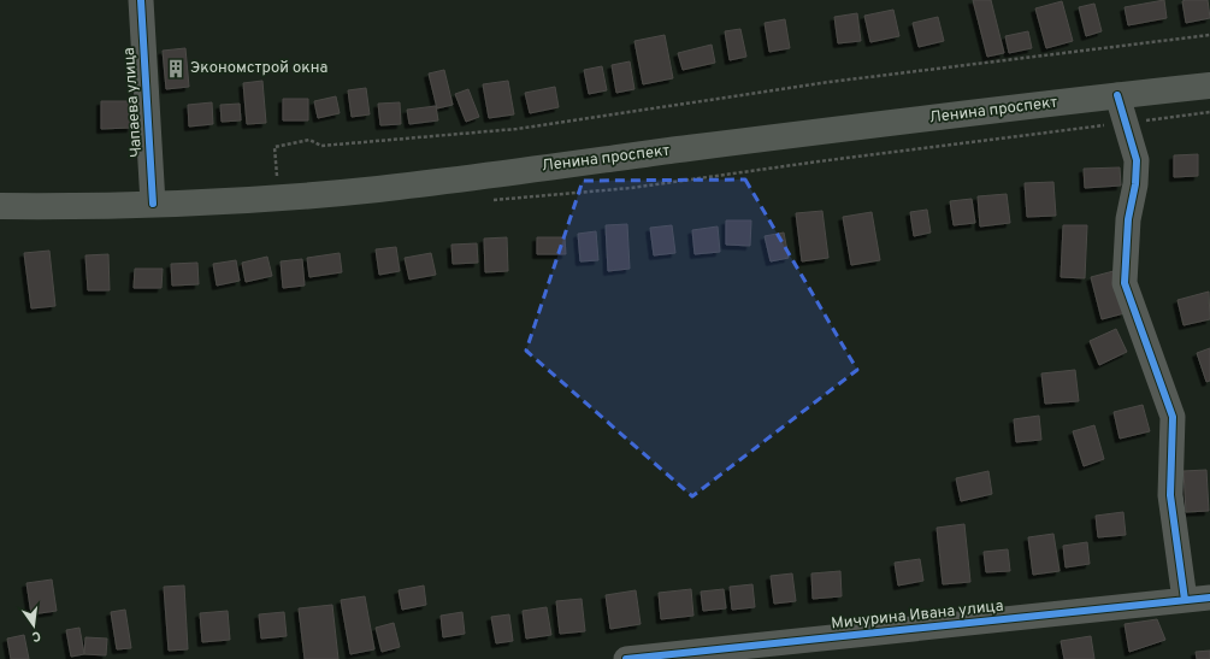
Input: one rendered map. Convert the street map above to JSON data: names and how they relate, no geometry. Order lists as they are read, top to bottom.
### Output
{
  "streets": {
    "main road": ["Ленина проспект"],
    "street": ["Чапаева улица", "Мичурина Ивана улица"]
  },
  "crossings": [
    ["Чапаева улица", "Ленина проспект"]
  ],
  "places": {
    "building": ["Экономстрой окна"]
  },
  "north": "bottom"
}
